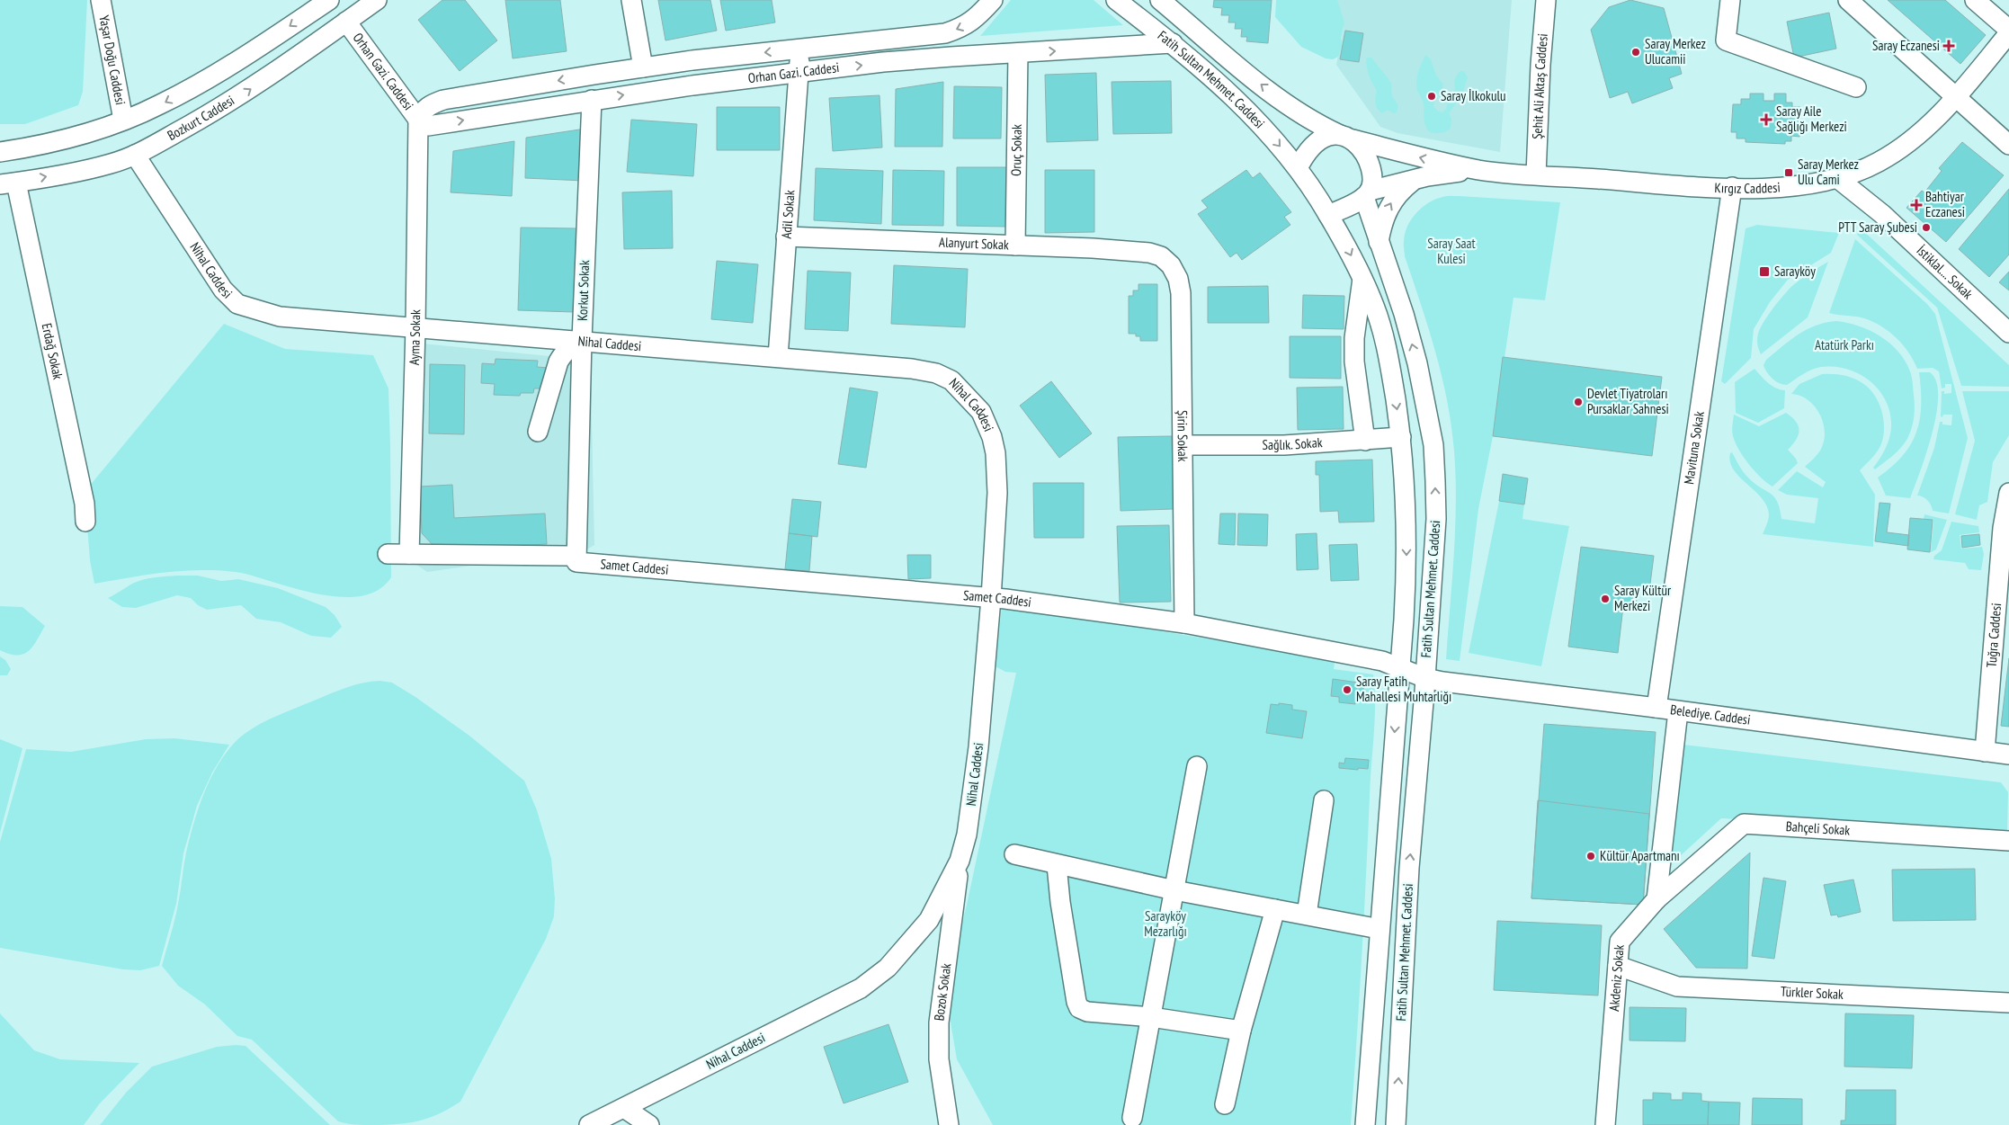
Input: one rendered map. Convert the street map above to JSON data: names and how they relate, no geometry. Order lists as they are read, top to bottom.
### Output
{
  "streets": {
    "street": [
      "Yaşar Doğu Caddesi",
      "Orhan Gazi. Caddesi",
      "Fatih Sultan Mehmet. Caddesi",
      "Şehit Ali Aktaş Caddesi",
      "Bozkurt Caddesi",
      "Oruç Sokak",
      "Kırgız Caddesi",
      "Adil Sokak",
      "Alanyurt Sokak",
      "Nihal Caddesi",
      "İstiklal.... Sokak",
      "Korkut Sokak",
      "Ayma Sokak",
      "Erdağ Sokak",
      "Şirin Sokak",
      "Sağlık. Sokak",
      "Mavituna Sokak",
      "Samet Caddesi",
      "Tuğra Caddesi",
      "Belediye. Caddesi",
      "Bahçeli Sokak",
      "Akdeniz Sokak",
      "Bozok Sokak",
      "Türkler Sokak"
    ]
  },
  "crossings": [
    ["Orhan Gazi. Caddesi", "Fatih Sultan Mehmet. Caddesi"],
    ["Orhan Gazi. Caddesi", "Bozkurt Caddesi"],
    ["Orhan Gazi. Caddesi", "Oruç Sokak"],
    ["Orhan Gazi. Caddesi", "Adil Sokak"],
    ["Orhan Gazi. Caddesi", "Korkut Sokak"],
    ["Orhan Gazi. Caddesi", "Ayma Sokak"],
    ["Fatih Sultan Mehmet. Caddesi", "Kırgız Caddesi"],
    ["Fatih Sultan Mehmet. Caddesi", "Sağlık. Sokak"],
    ["Fatih Sultan Mehmet. Caddesi", "Samet Caddesi"],
    ["Fatih Sultan Mehmet. Caddesi", "Belediye. Caddesi"],
    ["Şehit Ali Aktaş Caddesi", "Kırgız Caddesi"],
    ["Bozkurt Caddesi", "Nihal Caddesi"],
    ["Bozkurt Caddesi", "Erdağ Sokak"],
    ["Oruç Sokak", "Alanyurt Sokak"],
    ["Kırgız Caddesi", "İstiklal.... Sokak"],
    ["Kırgız Caddesi", "Mavituna Sokak"],
    ["Adil Sokak", "Alanyurt Sokak"],
    ["Adil Sokak", "Nihal Caddesi"],
    ["Alanyurt Sokak", "Şirin Sokak"],
    ["Nihal Caddesi", "Korkut Sokak"],
    ["Nihal Caddesi", "Ayma Sokak"],
    ["Nihal Caddesi", "Samet Caddesi"],
    ["Nihal Caddesi", "Bozok Sokak"],
    ["Korkut Sokak", "Samet Caddesi"],
    ["Ayma Sokak", "Samet Caddesi"],
    ["Şirin Sokak", "Sağlık. Sokak"],
    ["Şirin Sokak", "Samet Caddesi"],
    ["Mavituna Sokak", "Belediye. Caddesi"],
    ["Samet Caddesi", "Belediye. Caddesi"],
    ["Tuğra Caddesi", "Belediye. Caddesi"],
    ["Bahçeli Sokak", "Akdeniz Sokak"],
    ["Akdeniz Sokak", "Türkler Sokak"]
  ],
  "parks": ["Saray Saat Kulesi", "Atatürk Parkı", "Sarayköy Mezarlığı"],
  "places": {
    "health": ["Saray Eczanesi", "Saray Aile Sağlığı Merkezi", "Bahtiyar Eczanesi"],
    "other": [
      "Saray Merkez Ulucamii",
      "Saray İlkokulu",
      "PTT Saray Şubesi",
      "Devlet Tiyatroları Pursaklar Sahnesi",
      "Saray Kültür Merkezi",
      "Saray Fatih Mahallesi Muhtarlığı",
      "Kültür Apartmanı"
    ],
    "transit": ["Saray Merkez Ulu Cami", "Sarayköy"]
  }
}
